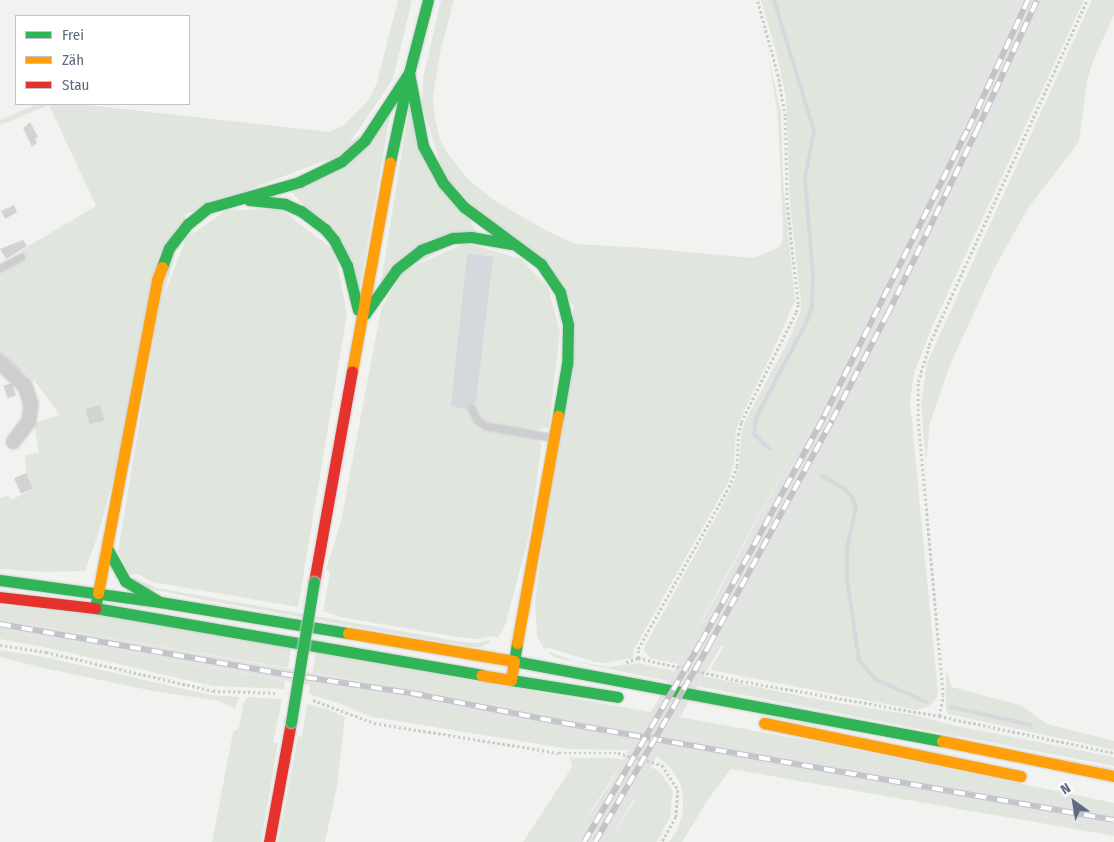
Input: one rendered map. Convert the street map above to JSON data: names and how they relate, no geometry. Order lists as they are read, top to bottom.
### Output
{
  "legend": ["Frei", "Zäh", "Stau"],
  "north": "top left"
}
